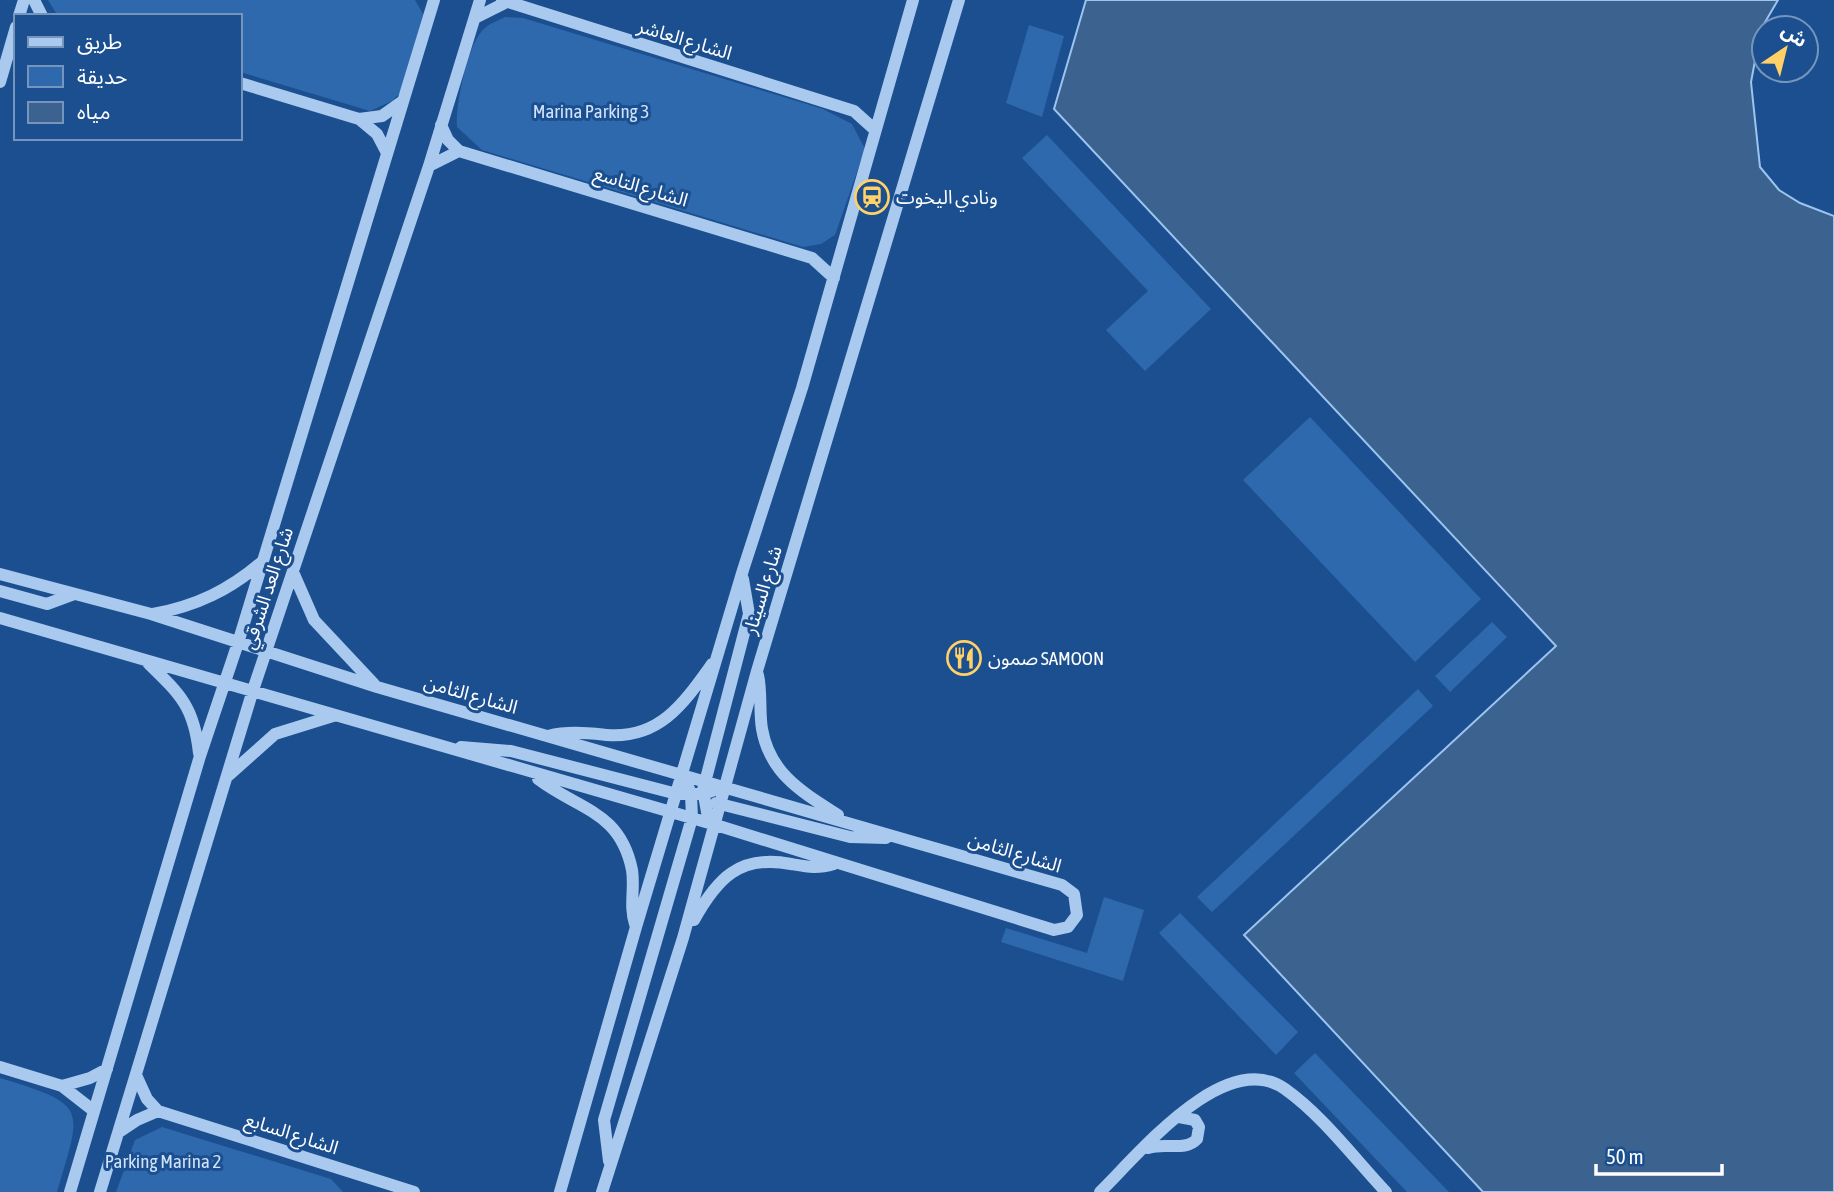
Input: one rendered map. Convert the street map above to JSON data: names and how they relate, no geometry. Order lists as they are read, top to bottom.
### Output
{
  "streets": {
    "street": [
      "الشارع العاشر",
      "الشارع التاسع",
      "شارع العد الشرقي",
      "شارع السينار",
      "الشارع الثامن",
      "الشارع السابع"
    ]
  },
  "crossings": [
    ["الشارع العاشر", "شارع العد الشرقي"],
    ["الشارع العاشر", "شارع السينار"],
    ["الشارع التاسع", "شارع السينار"],
    ["شارع العد الشرقي", "الشارع الثامن"],
    ["شارع السينار", "الشارع الثامن"]
  ],
  "parks": ["Marina Parking 3", "Parking Marina 2"],
  "places": {
    "station": ["ونادي اليخوت"],
    "restaurant": ["صمون SAMOON"]
  },
  "legend": ["طريق", "حديقة", "مياه"],
  "scale_bar": "50 m",
  "north": "top right"
}
